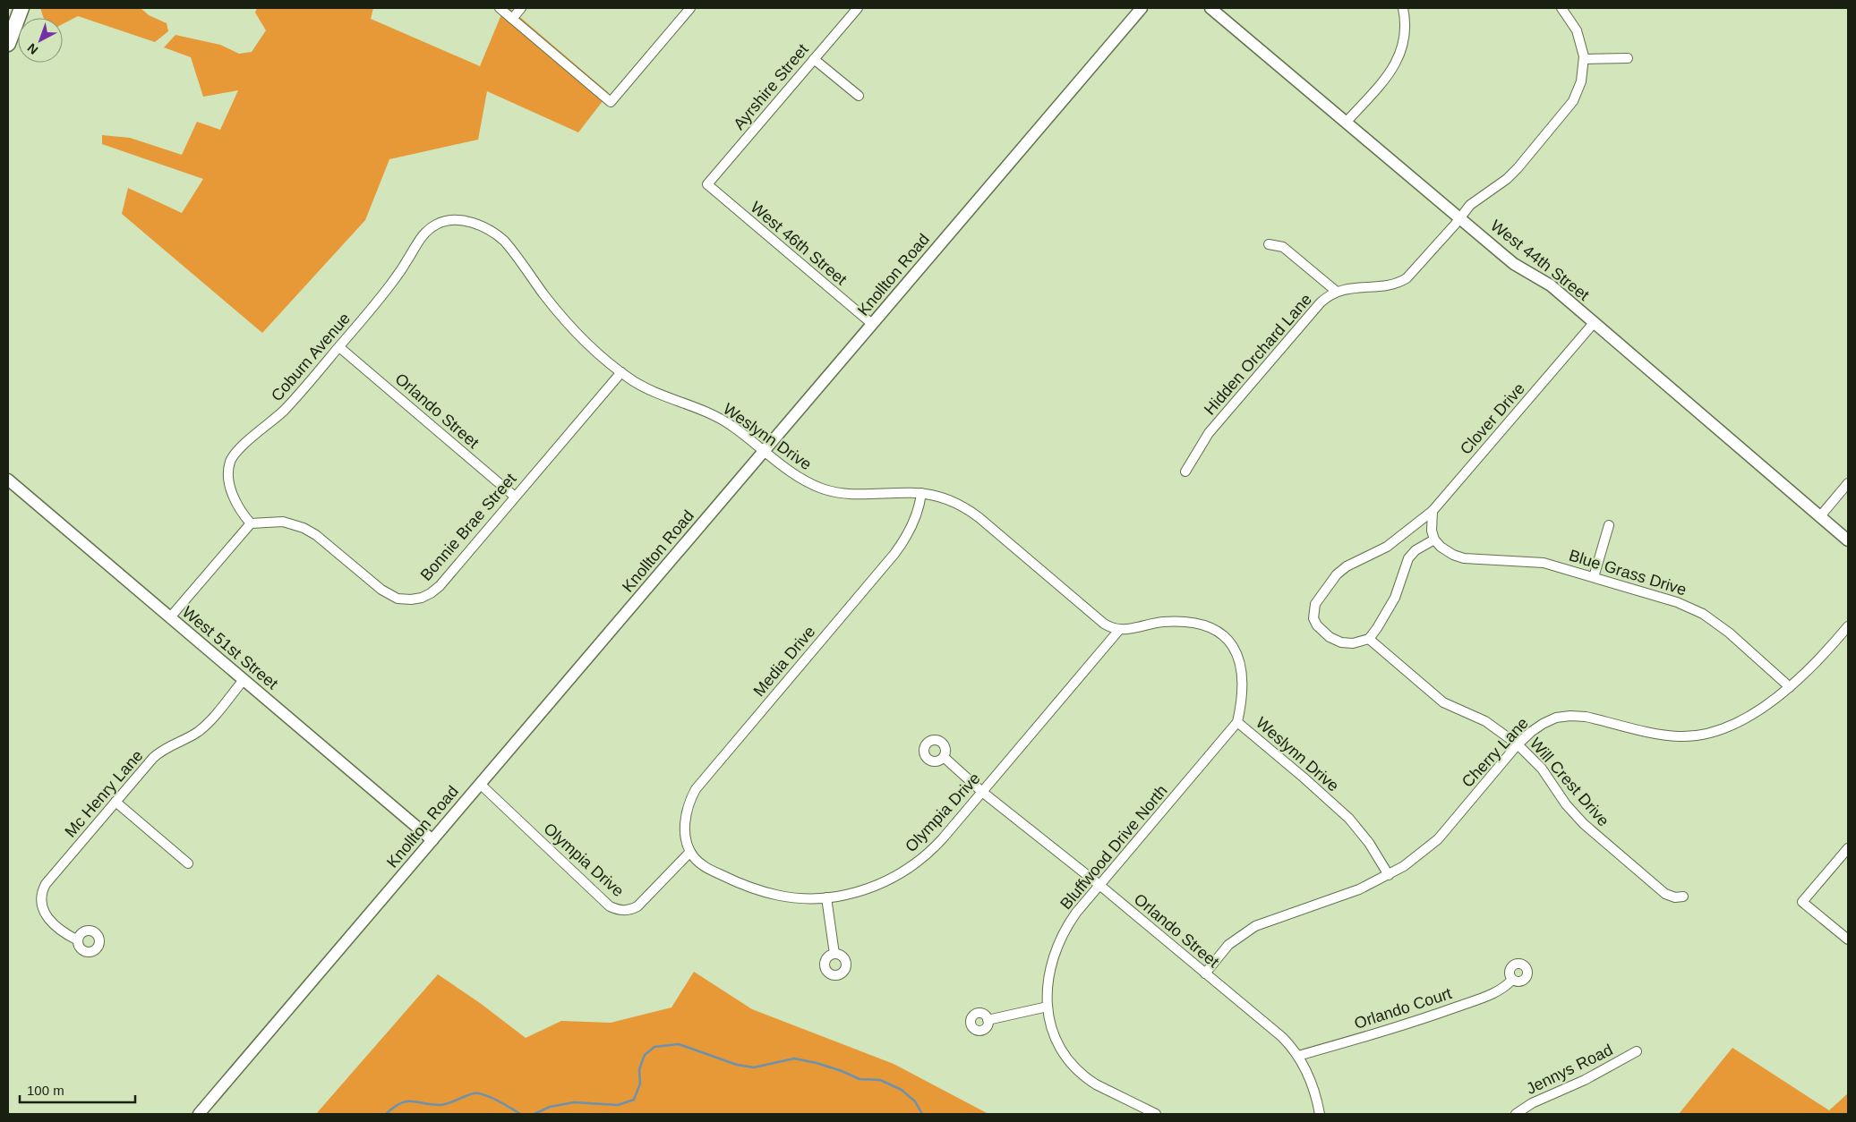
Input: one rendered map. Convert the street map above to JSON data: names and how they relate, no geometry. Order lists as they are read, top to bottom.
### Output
{
  "streets": {
    "street": [
      "Ayrshire Street",
      "West 46th Street",
      "West 44th Street",
      "Knollton Road",
      "Hidden Orchard Lane",
      "Coburn Avenue",
      "Orlando Street",
      "Clover Drive",
      "Weslynn Drive",
      "Bonnie Brae Street",
      "Blue Grass Drive",
      "West 51st Street",
      "Media Drive",
      "Cherry Lane",
      "Will Crest Drive",
      "Mc Henry Lane",
      "Olympia Drive",
      "Bluffwood Drive North",
      "Orlando Court",
      "Jennys Road"
    ]
  },
  "crossings": [
    ["Ayrshire Street", "West 46th Street"],
    ["West 46th Street", "Knollton Road"],
    ["West 44th Street", "Hidden Orchard Lane"],
    ["West 44th Street", "Clover Drive"],
    ["Knollton Road", "Weslynn Drive"],
    ["Knollton Road", "West 51st Street"],
    ["Knollton Road", "Olympia Drive"],
    ["Coburn Avenue", "Orlando Street"],
    ["Coburn Avenue", "Weslynn Drive"],
    ["Coburn Avenue", "Bonnie Brae Street"],
    ["Orlando Street", "Bonnie Brae Street"],
    ["Orlando Street", "Cherry Lane"],
    ["Orlando Street", "Olympia Drive"],
    ["Orlando Street", "Bluffwood Drive North"],
    ["Orlando Street", "Orlando Court"],
    ["Clover Drive", "Will Crest Drive"],
    ["Weslynn Drive", "Bonnie Brae Street"],
    ["Weslynn Drive", "Media Drive"],
    ["Weslynn Drive", "Cherry Lane"],
    ["Weslynn Drive", "Olympia Drive"],
    ["Weslynn Drive", "Bluffwood Drive North"],
    ["Blue Grass Drive", "Cherry Lane"],
    ["West 51st Street", "Mc Henry Lane"],
    ["Media Drive", "Olympia Drive"],
    ["Cherry Lane", "Will Crest Drive"]
  ],
  "scale_bar": "100 m",
  "north": "bottom left"
}
